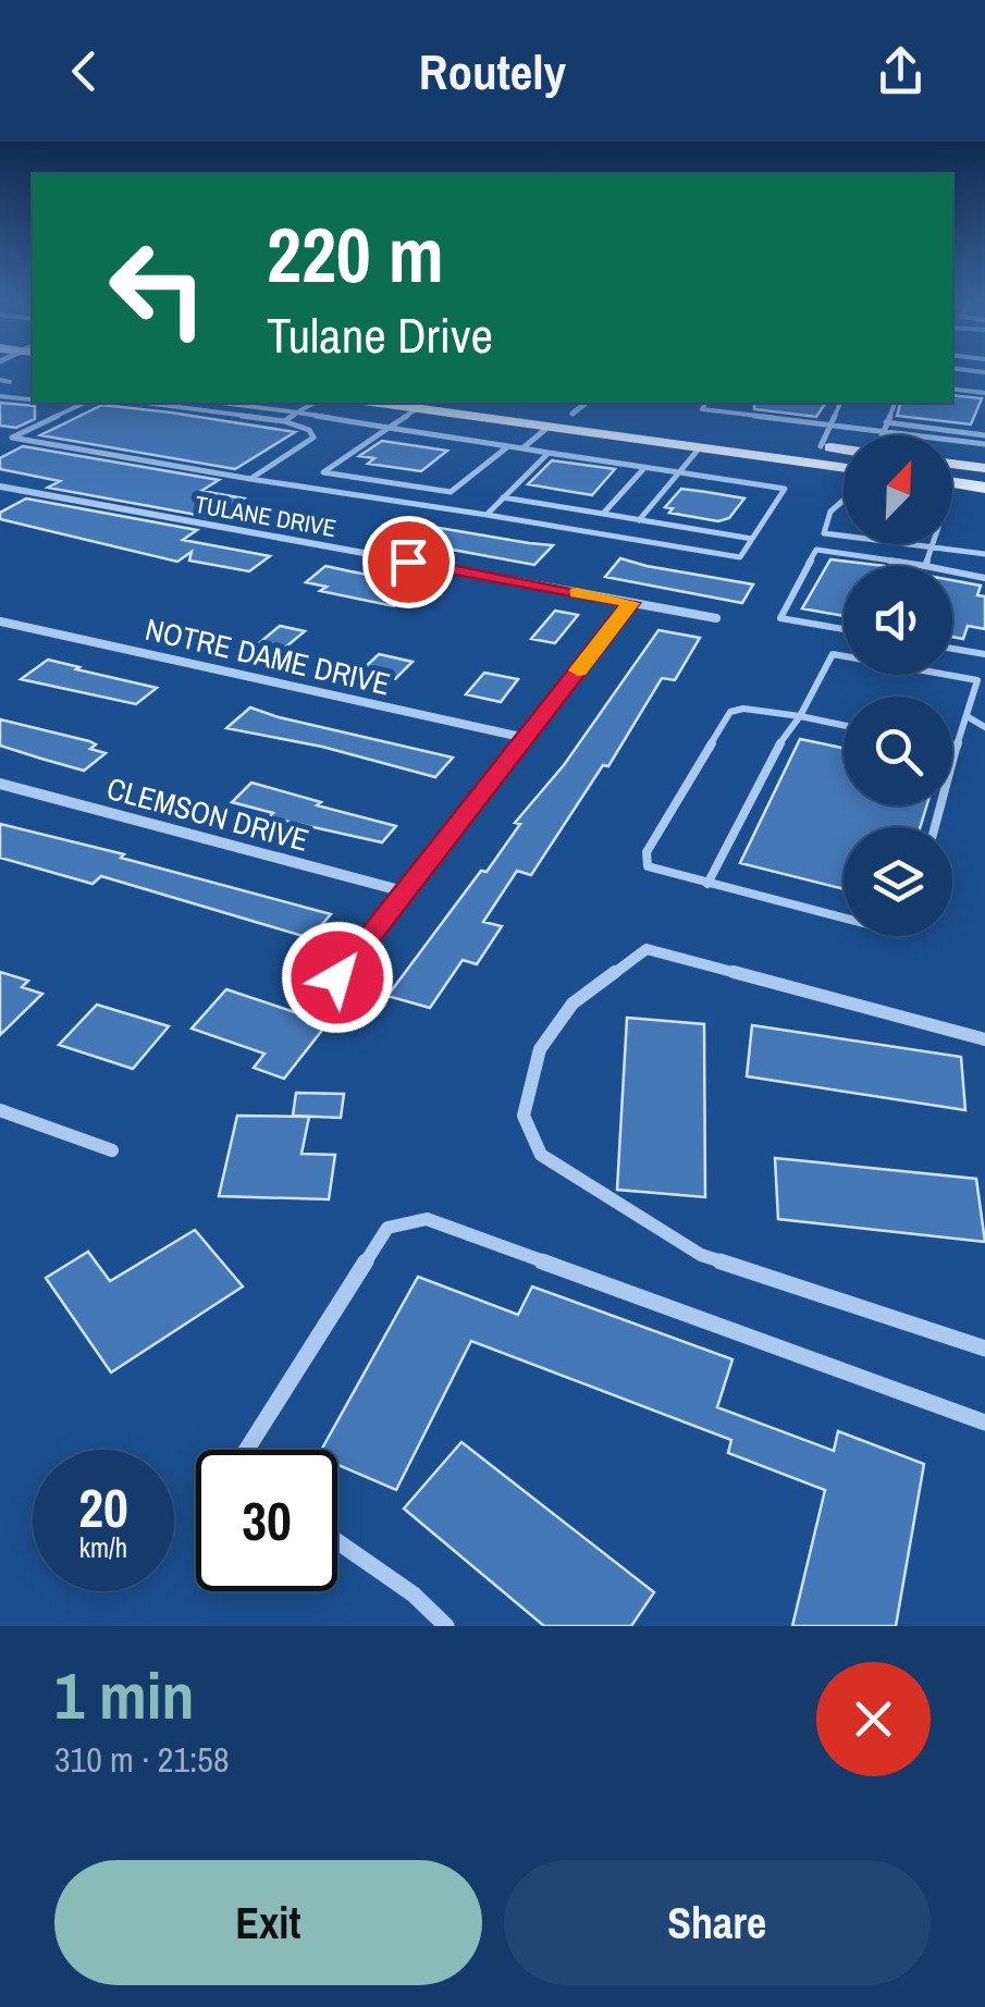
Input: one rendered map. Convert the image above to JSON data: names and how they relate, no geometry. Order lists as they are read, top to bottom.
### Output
{
  "streets": {
    "street": ["TULANE DRIVE", "NOTRE DAME DRIVE", "CLEMSON DRIVE"]
  },
  "north": "top right",
  "page": {
    "header": "Routely",
    "turn": ["220 m", "Tulane Drive"],
    "speed": "20 km/h",
    "limit": "30",
    "heading": ["1 min", "310 m · 21:58"],
    "buttons": ["Exit", "Share"]
  }
}
